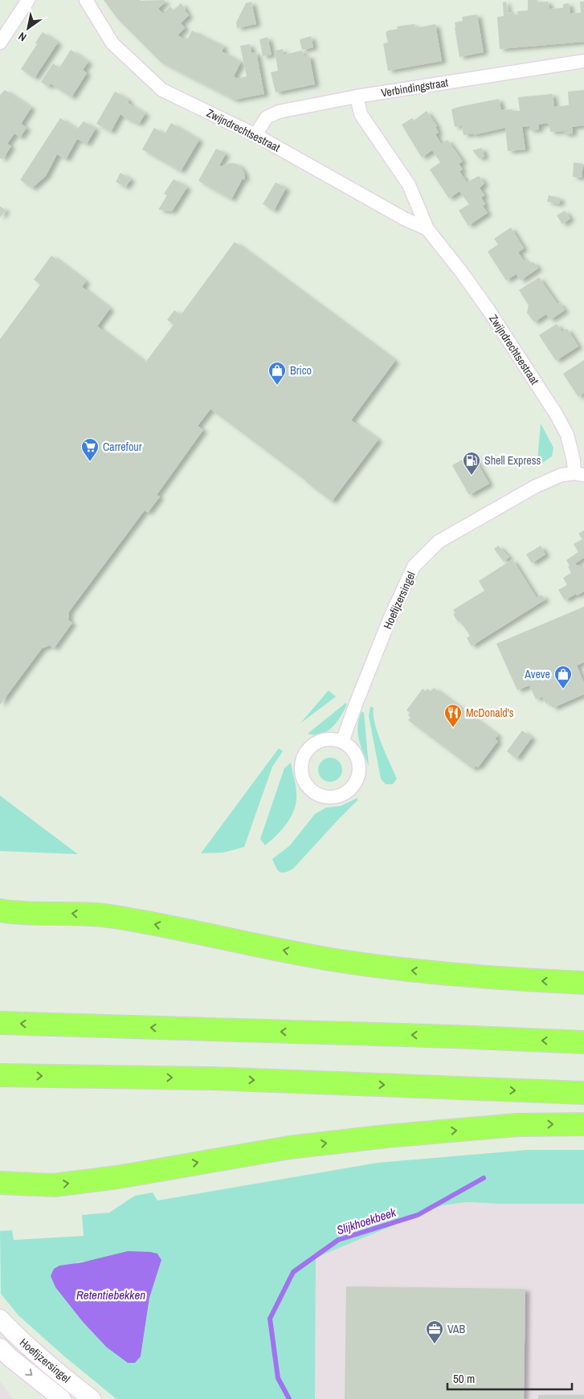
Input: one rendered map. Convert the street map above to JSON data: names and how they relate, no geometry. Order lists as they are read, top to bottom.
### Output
{
  "streets": {
    "street": ["Verbindingstraat", "Zwijndrechtsestraat", "Hoefijzersingel"]
  },
  "crossings": [
    ["Verbindingstraat", "Zwijndrechtsestraat"],
    ["Zwijndrechtsestraat", "Hoefijzersingel"]
  ],
  "water": ["Slijkhoekbeek", "Retentiebekken"],
  "places": {
    "shop": ["Brico", "Aveve"],
    "supermarket": ["Carrefour"],
    "fuel station": ["Shell Express"],
    "restaurant": ["McDonald's"],
    "office": ["VAB"]
  },
  "scale_bar": "50 m",
  "north": "bottom left"
}
